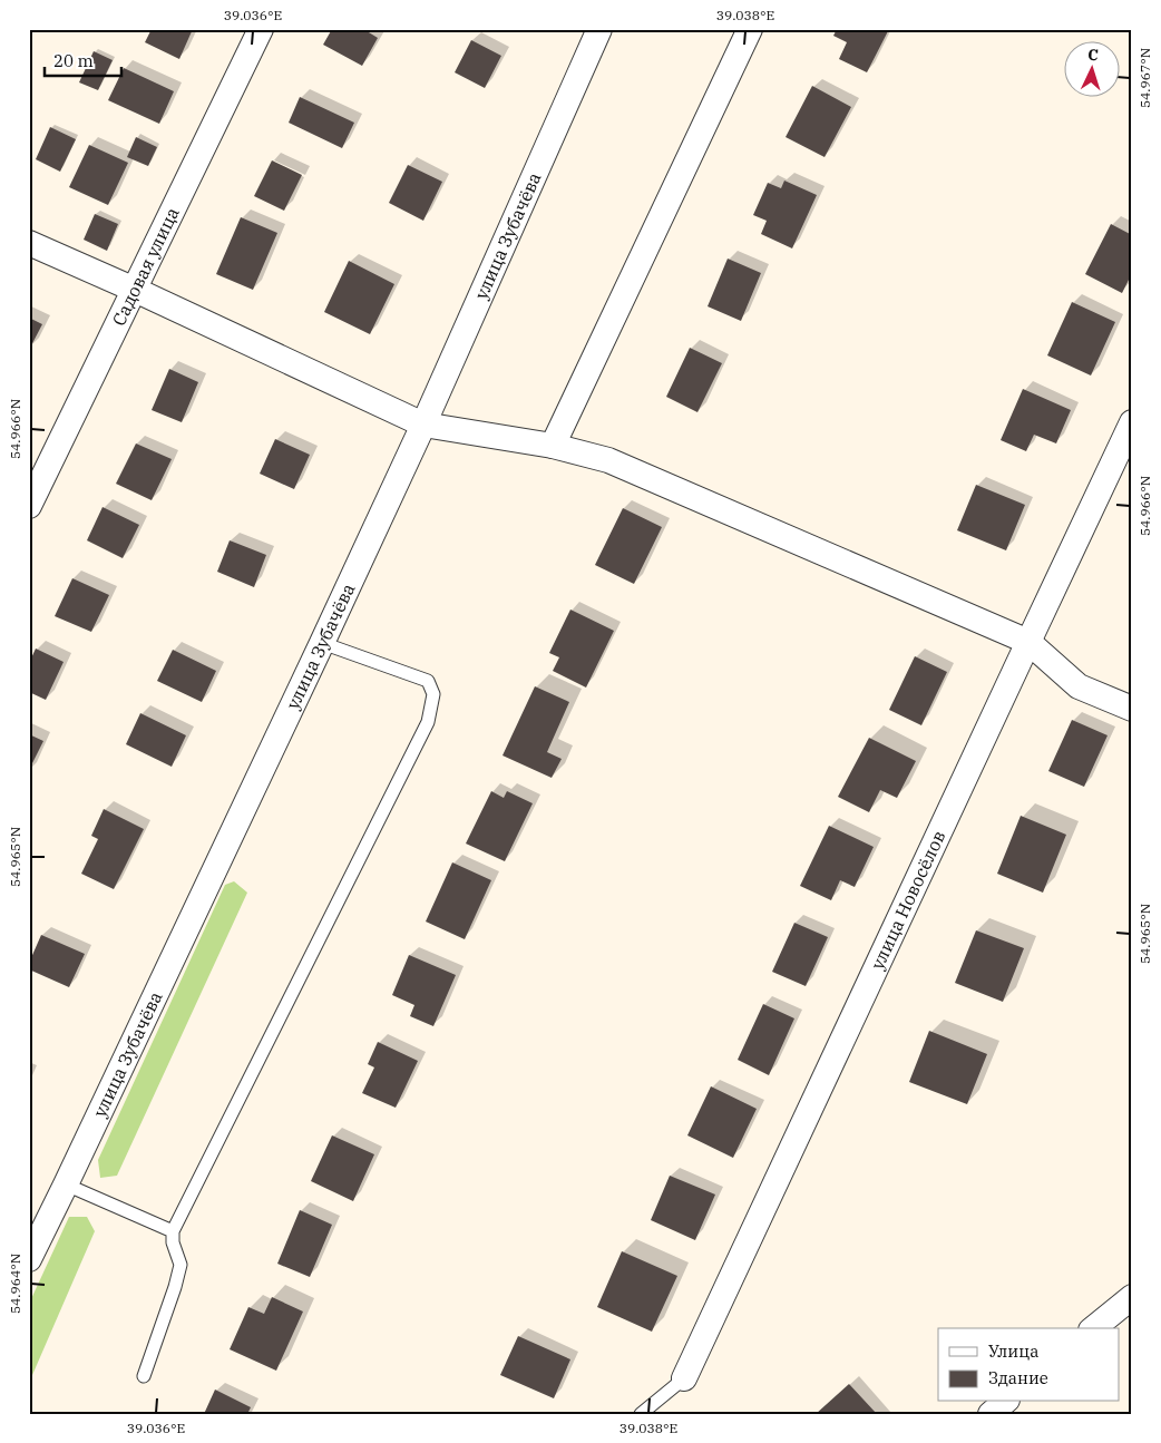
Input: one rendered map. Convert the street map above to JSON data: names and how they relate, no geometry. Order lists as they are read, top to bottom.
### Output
{
  "streets": {
    "street": ["улица Зубачёва", "Садовая улица", "улица Новосёлов"]
  },
  "legend": ["Улица", "Здание"],
  "scale_bar": "20 m",
  "north": "top",
  "coordinates": [
    "39.036°E",
    "39.038°E",
    "54.967°N",
    "54.966°N",
    "54.965°N",
    "54.964°N"
  ]
}
